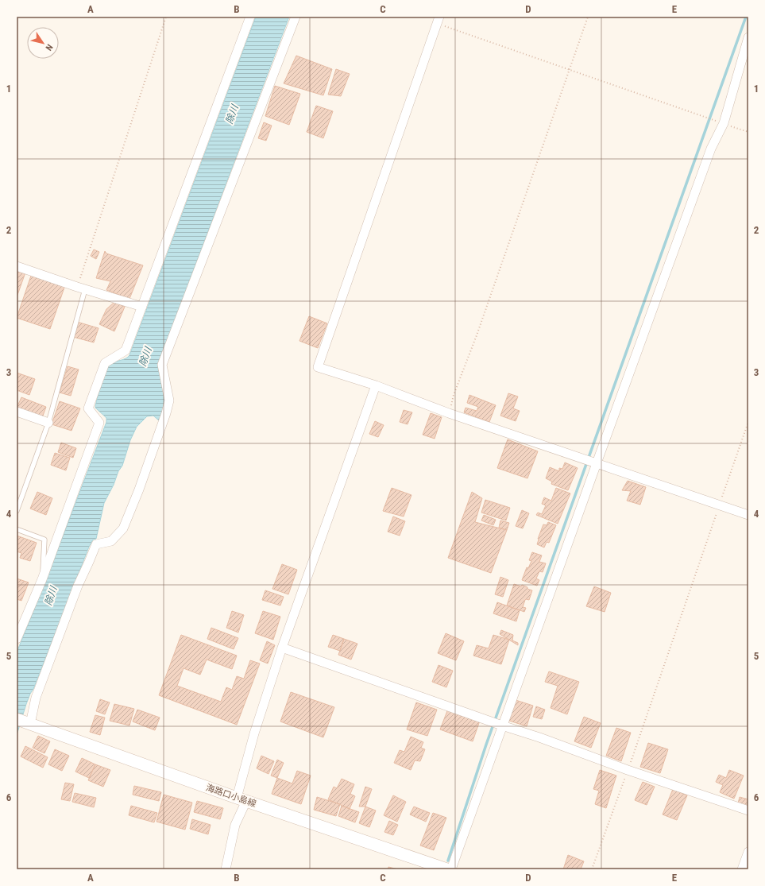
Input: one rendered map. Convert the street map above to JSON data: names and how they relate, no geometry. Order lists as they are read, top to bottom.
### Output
{
  "streets": {
    "main road": ["海路口小島線"]
  },
  "water": ["除川"],
  "north": "bottom right",
  "grid": {
    "columns": [
      "A",
      "B",
      "C",
      "D",
      "E"
    ],
    "rows": [
      "1",
      "2",
      "3",
      "4",
      "5",
      "6"
    ]
  }
}
